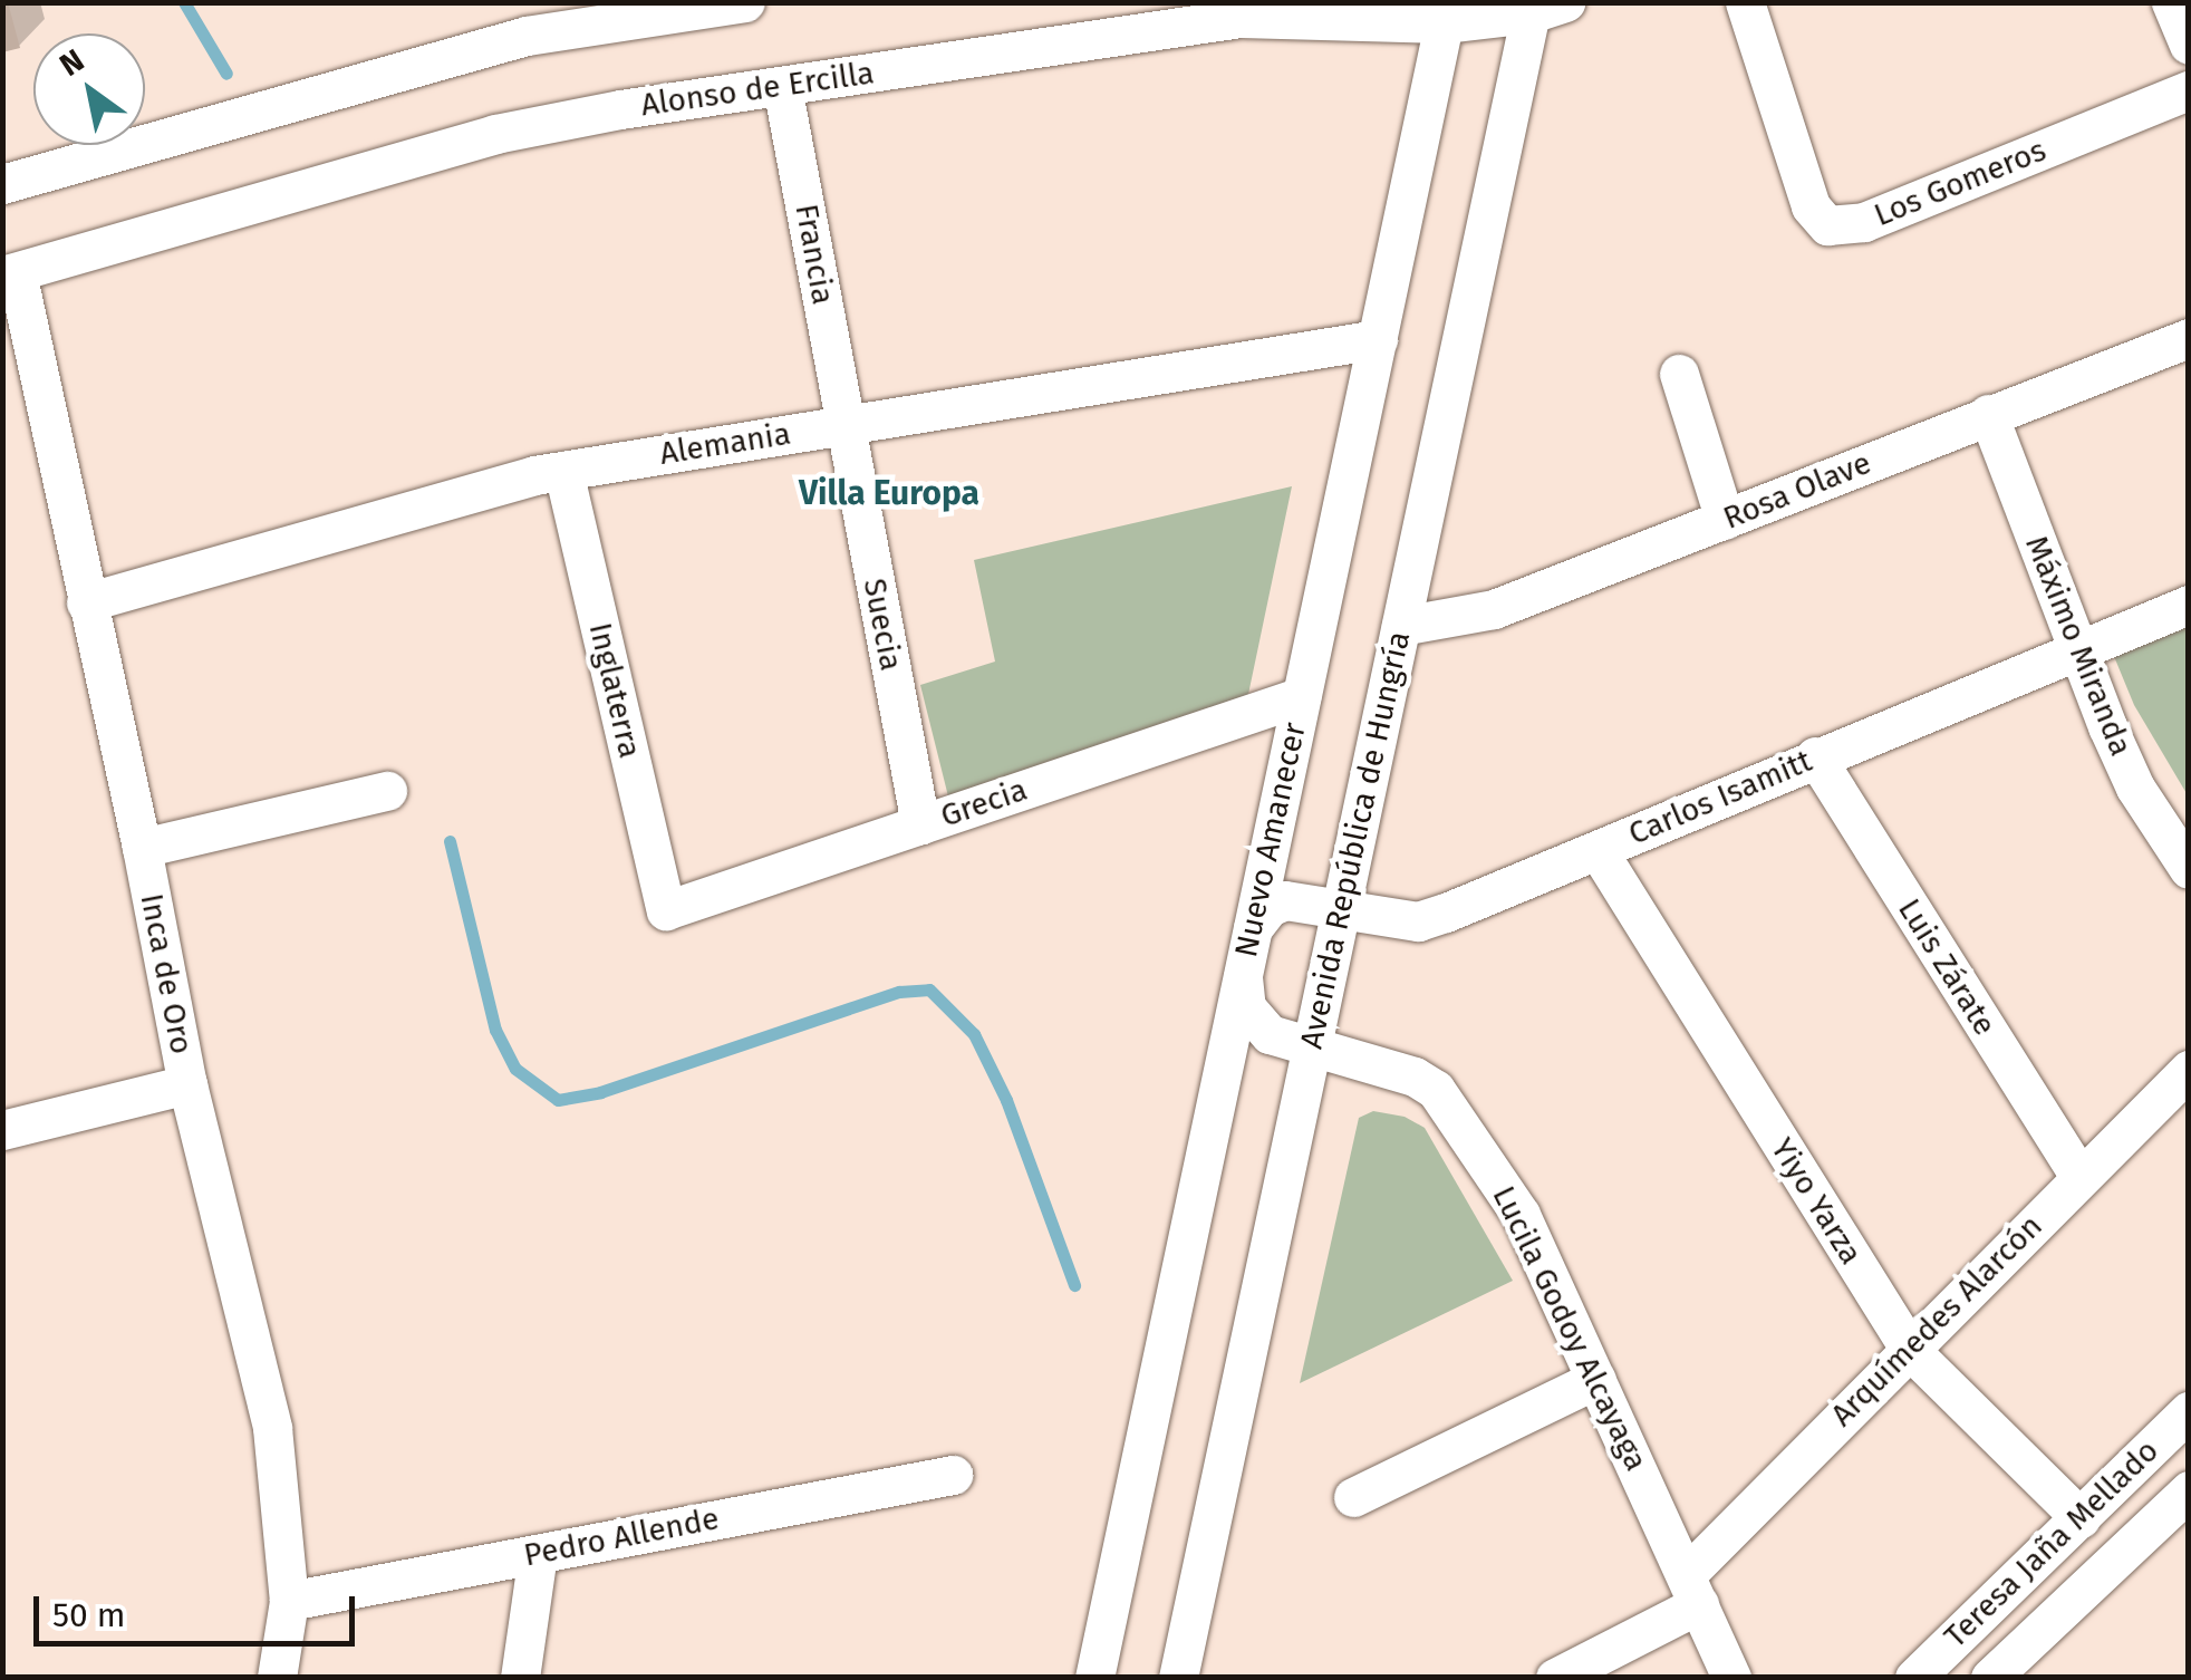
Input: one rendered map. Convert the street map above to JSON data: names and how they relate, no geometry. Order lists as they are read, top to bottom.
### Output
{
  "streets": {
    "street": [
      "Alonso de Ercilla",
      "Los Gomeros",
      "Francia",
      "Alemania",
      "Rosa Olave",
      "Suecia",
      "Máximo Miranda",
      "Inglaterra",
      "Carlos Isamitt",
      "Grecia",
      "Nuevo Amanecer",
      "Avenida República de Hungría",
      "Luis Zárate",
      "Inca de Oro",
      "Yiyo Yarza",
      "Arquímedes Alarcón",
      "Lucila Godoy Alcayaga",
      "Pedro Allende",
      "Teresa Jaña Mellado"
    ]
  },
  "crossings": [
    ["Alonso de Ercilla", "Francia"],
    ["Alonso de Ercilla", "Nuevo Amanecer"],
    ["Alonso de Ercilla", "Avenida República de Hungría"],
    ["Alonso de Ercilla", "Inca de Oro"],
    ["Francia", "Alemania"],
    ["Francia", "Suecia"],
    ["Alemania", "Suecia"],
    ["Alemania", "Inglaterra"],
    ["Alemania", "Nuevo Amanecer"],
    ["Alemania", "Inca de Oro"],
    ["Rosa Olave", "Máximo Miranda"],
    ["Rosa Olave", "Avenida República de Hungría"],
    ["Suecia", "Grecia"],
    ["Máximo Miranda", "Carlos Isamitt"],
    ["Inglaterra", "Grecia"],
    ["Carlos Isamitt", "Nuevo Amanecer"],
    ["Carlos Isamitt", "Avenida República de Hungría"],
    ["Carlos Isamitt", "Luis Zárate"],
    ["Carlos Isamitt", "Yiyo Yarza"],
    ["Grecia", "Nuevo Amanecer"],
    ["Nuevo Amanecer", "Lucila Godoy Alcayaga"],
    ["Avenida República de Hungría", "Lucila Godoy Alcayaga"],
    ["Luis Zárate", "Arquímedes Alarcón"],
    ["Inca de Oro", "Pedro Allende"],
    ["Yiyo Yarza", "Arquímedes Alarcón"],
    ["Yiyo Yarza", "Teresa Jaña Mellado"],
    ["Arquímedes Alarcón", "Lucila Godoy Alcayaga"]
  ],
  "districts": ["Villa Europa"],
  "scale_bar": "50 m",
  "north": "top left"
}
